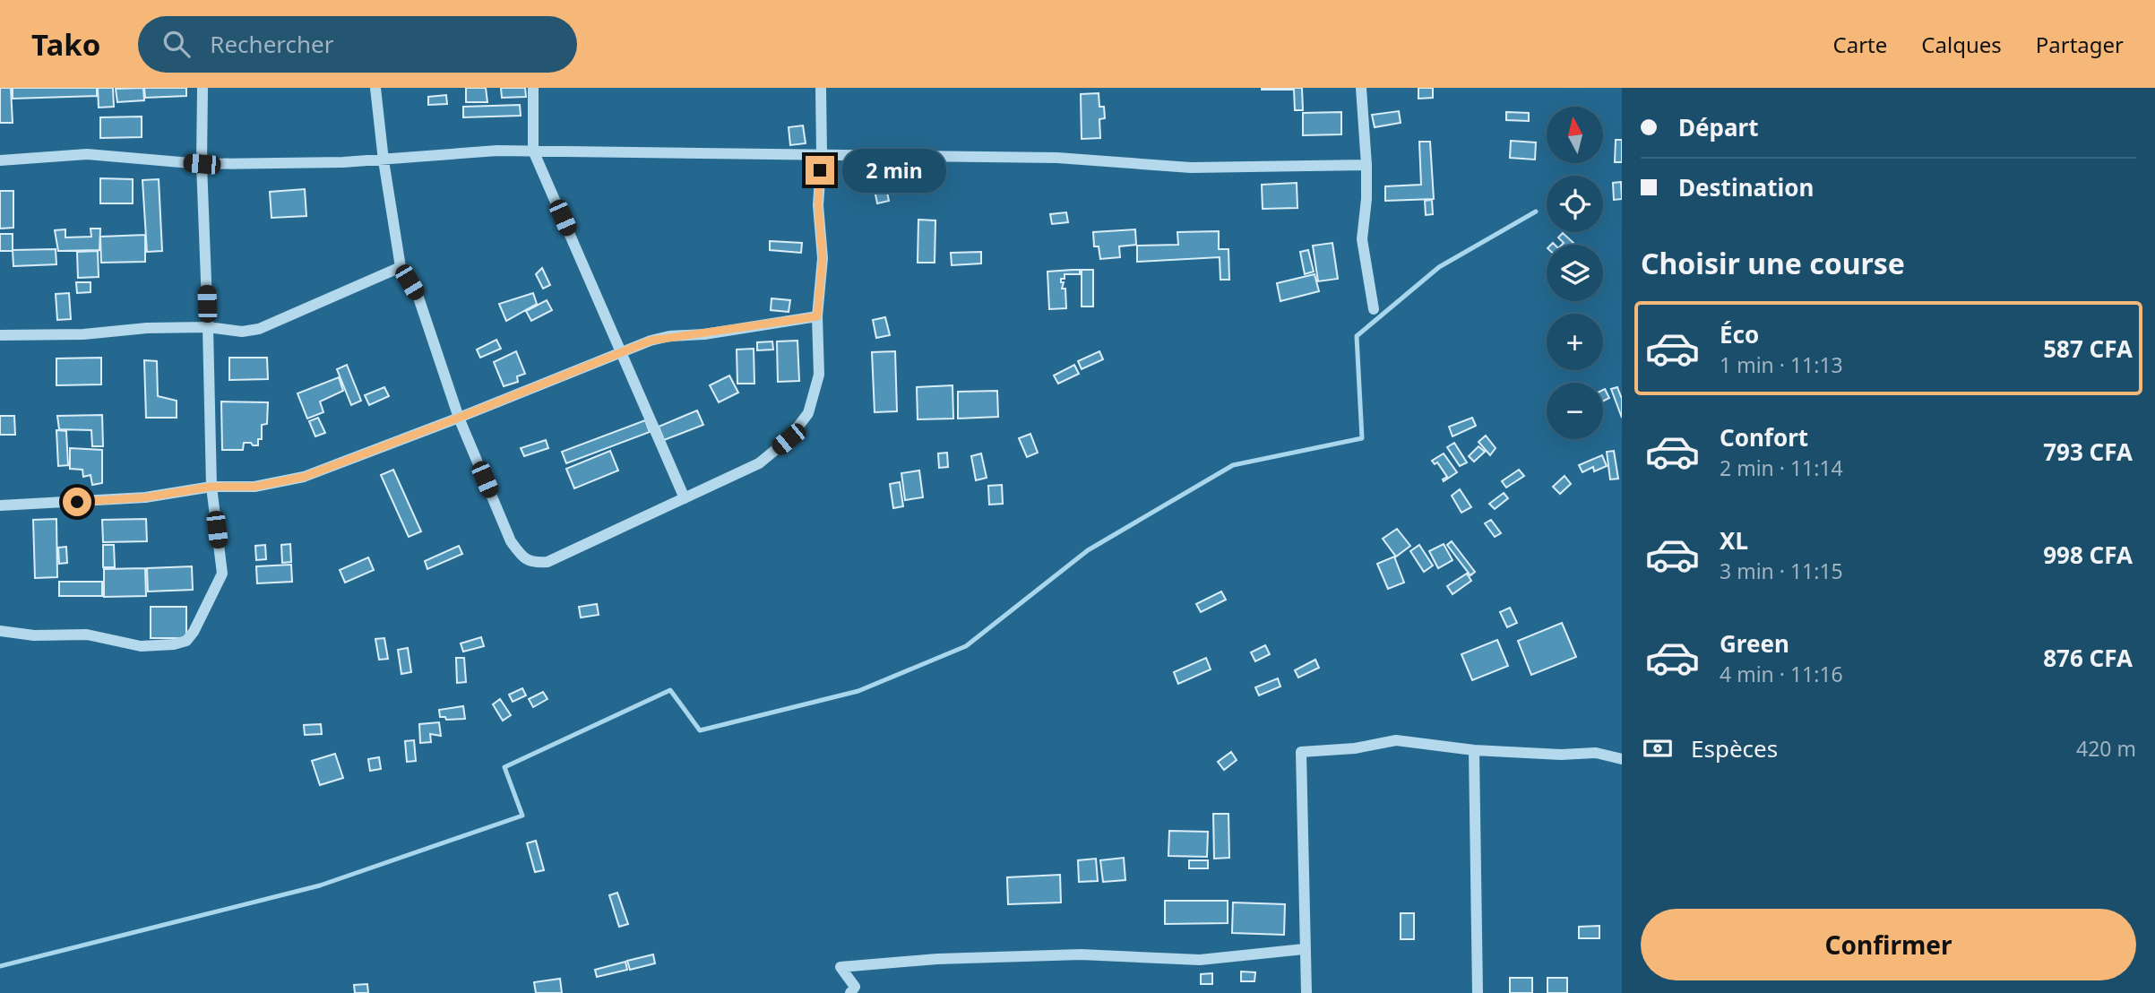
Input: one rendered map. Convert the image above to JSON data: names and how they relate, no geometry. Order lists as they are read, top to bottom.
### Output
{
  "north": "top",
  "page": {
    "header": "Tako",
    "search": "Rechercher",
    "nav": ["Carte", "Calques", "Partager"],
    "banner": ["Départ", "Destination"],
    "map_buttons": ["+", "−"],
    "bubble": "2 min",
    "heading": "Choisir une course",
    "list": [
      {
        "name": "Éco",
        "note": "1 min · 11:13",
        "value": "587 CFA"
      },
      {
        "name": "Confort",
        "note": "2 min · 11:14",
        "value": "793 CFA"
      },
      {
        "name": "XL",
        "note": "3 min · 11:15",
        "value": "998 CFA"
      },
      {
        "name": "Green",
        "note": "4 min · 11:16",
        "value": "876 CFA"
      }
    ],
    "pay": ["Espèces", "420 m"],
    "buttons": "Confirmer"
  }
}
